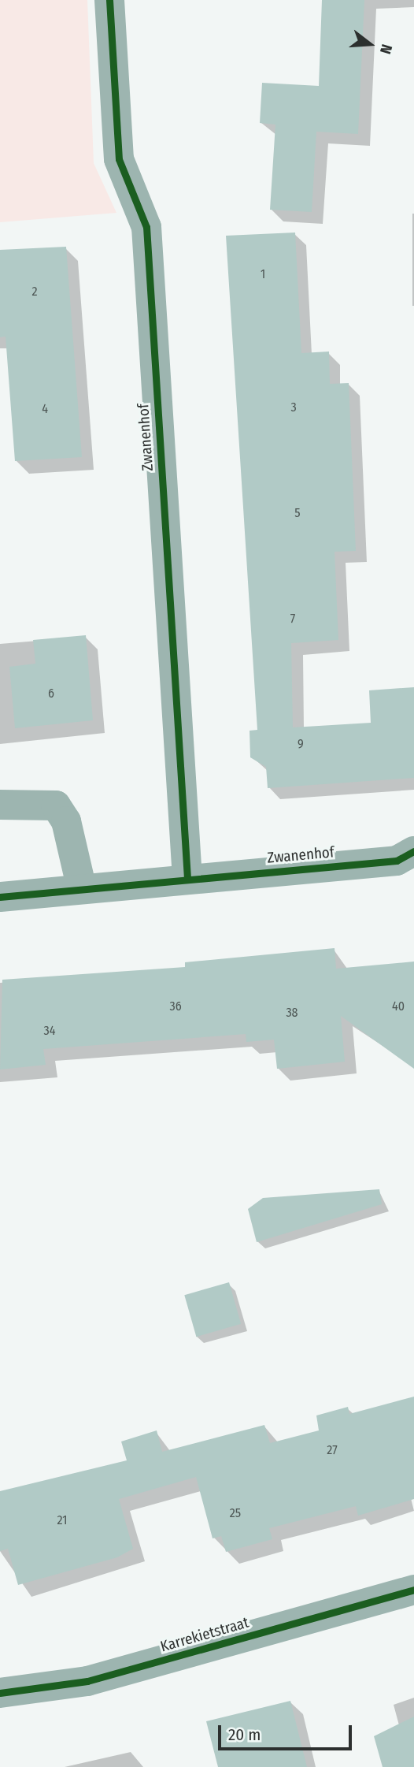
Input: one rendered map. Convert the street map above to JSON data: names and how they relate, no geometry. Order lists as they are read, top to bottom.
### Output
{
  "streets": {
    "street": ["Zwanenhof", "Karrekietstraat"]
  },
  "house_numbers": [
    "1",
    "2",
    "3",
    "4",
    "5",
    "7",
    "6",
    "9",
    "36",
    "40",
    "38",
    "34",
    "27",
    "25",
    "21"
  ],
  "scale_bar": "20 m",
  "north": "right"
}
